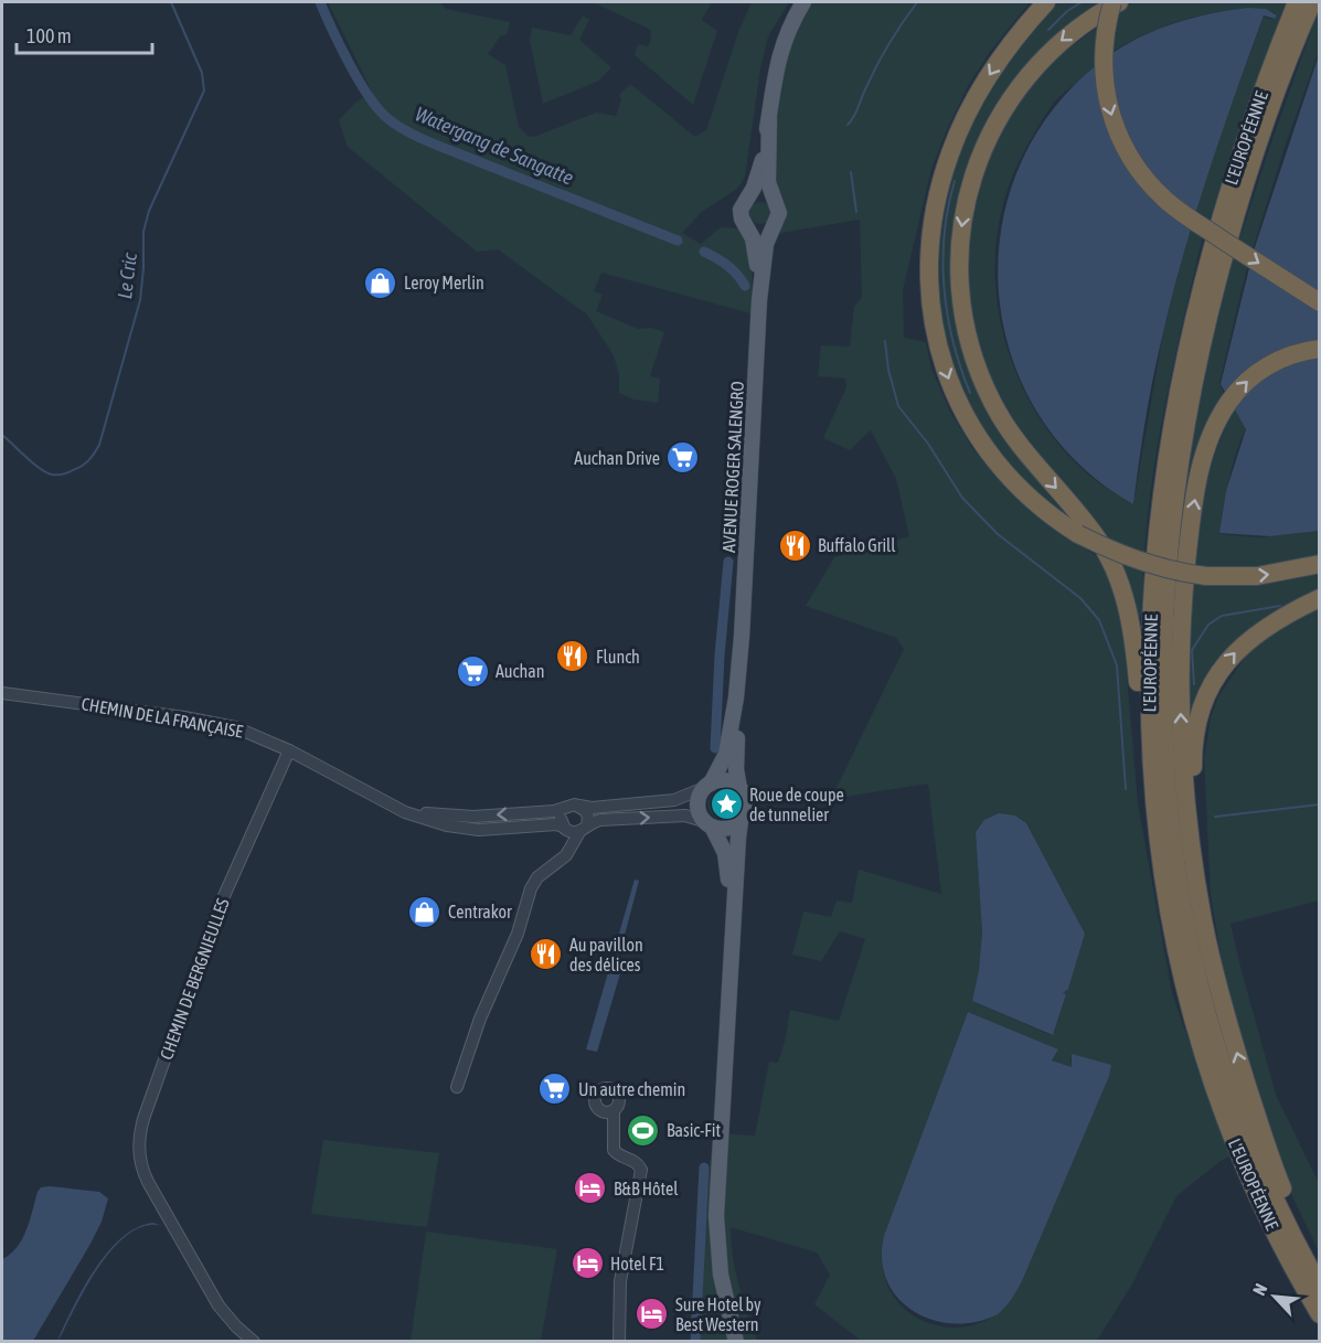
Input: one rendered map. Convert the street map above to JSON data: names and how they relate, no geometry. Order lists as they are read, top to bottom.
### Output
{
  "streets": {
    "highway": ["L'EUROPÉENNE"],
    "main road": ["AVENUE ROGER SALENGRO"],
    "street": ["CHEMIN DE LA FRANÇAISE", "CHEMIN DE BERGNIEULLES"]
  },
  "crossings": [
    ["CHEMIN DE LA FRANÇAISE", "CHEMIN DE BERGNIEULLES"]
  ],
  "water": ["Watergang de Sangatte", "Le Cric"],
  "places": {
    "shop": ["Leroy Merlin", "Centrakor"],
    "supermarket": ["Auchan Drive", "Auchan", "Un autre chemin"],
    "restaurant": ["Buffalo Grill", "Flunch", "Au pavillon des délices"],
    "place": ["Roue de coupe de tunnelier"],
    "sports": ["Basic-Fit"],
    "hotel": ["B&B Hôtel", "Hotel F1", "Sure Hotel by Best Western"]
  },
  "scale_bar": "100 m",
  "north": "top left"
}
